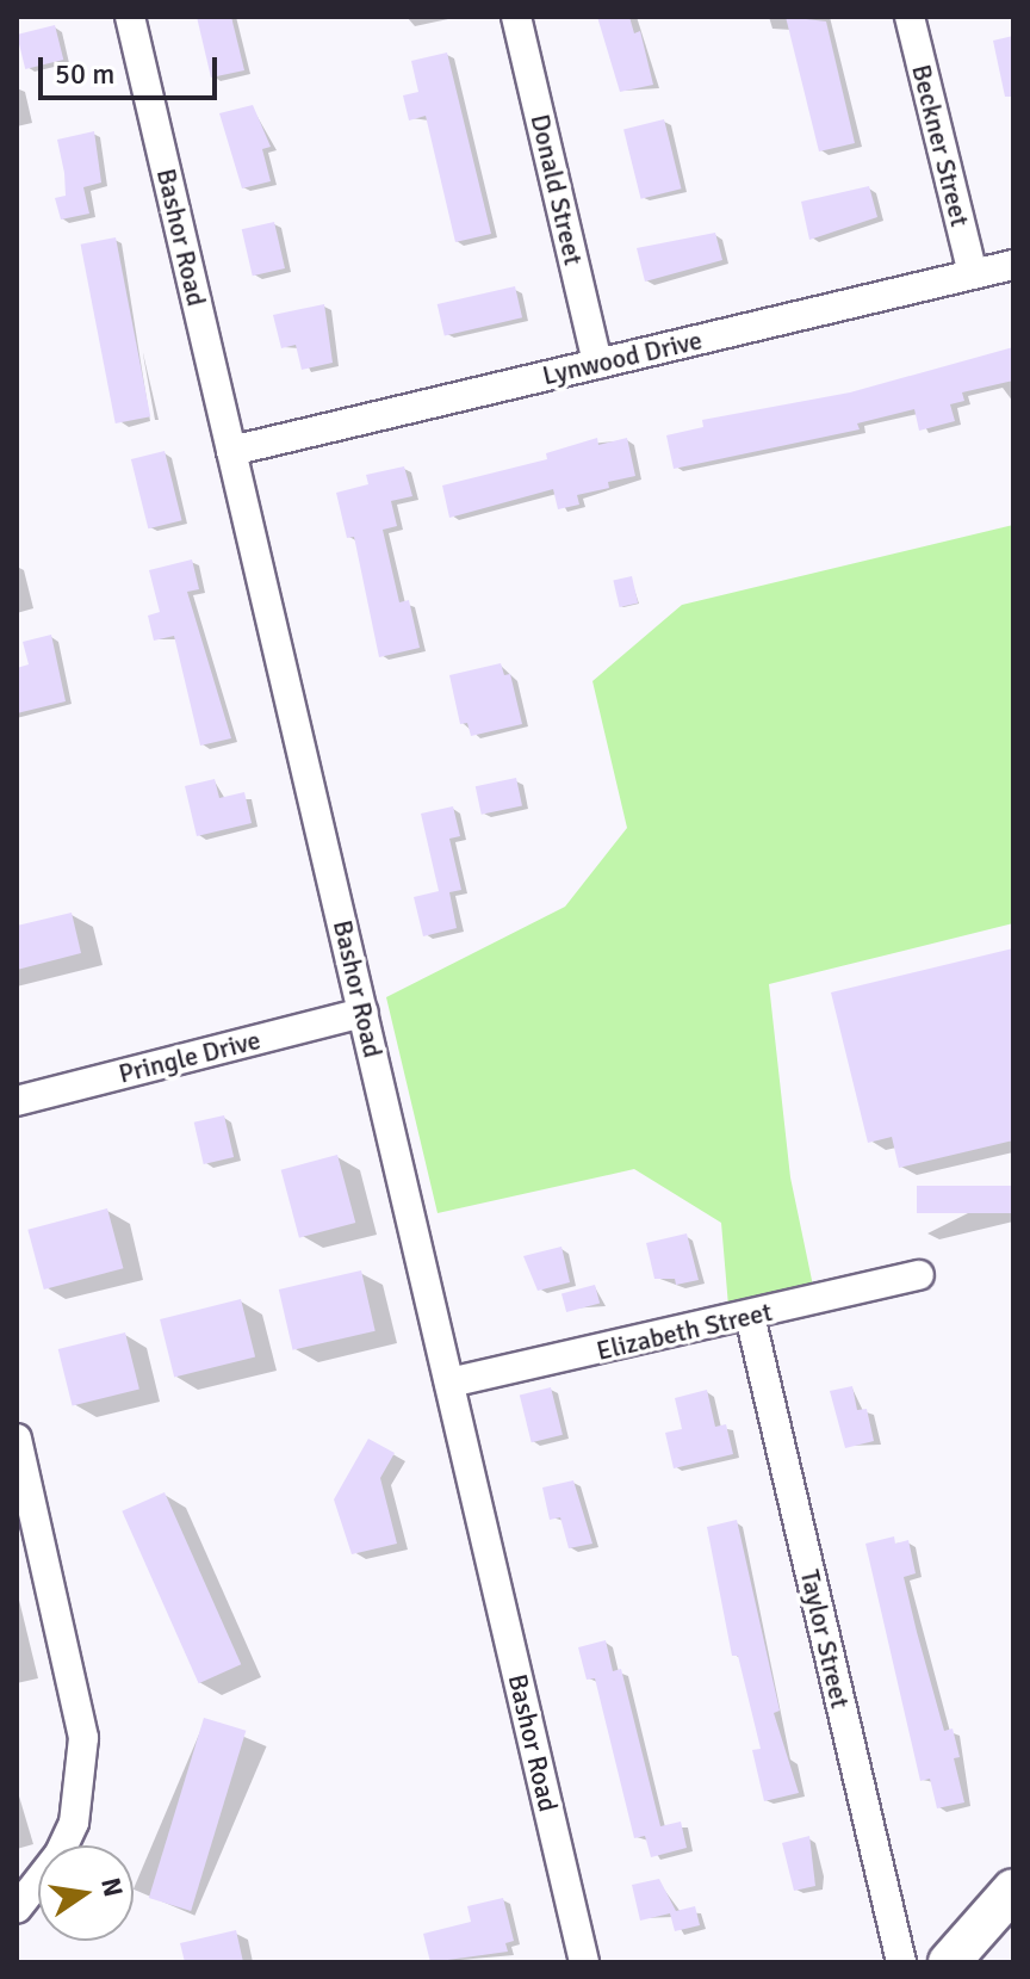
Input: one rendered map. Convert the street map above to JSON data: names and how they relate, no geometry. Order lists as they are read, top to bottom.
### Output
{
  "streets": {
    "street": [
      "Beckner Street",
      "Donald Street",
      "Bashor Road",
      "Lynwood Drive",
      "Pringle Drive",
      "Elizabeth Street",
      "Taylor Street"
    ]
  },
  "crossings": [
    ["Beckner Street", "Lynwood Drive"],
    ["Donald Street", "Lynwood Drive"],
    ["Bashor Road", "Lynwood Drive"],
    ["Bashor Road", "Pringle Drive"],
    ["Bashor Road", "Elizabeth Street"],
    ["Elizabeth Street", "Taylor Street"]
  ],
  "scale_bar": "50 m",
  "north": "right"
}
